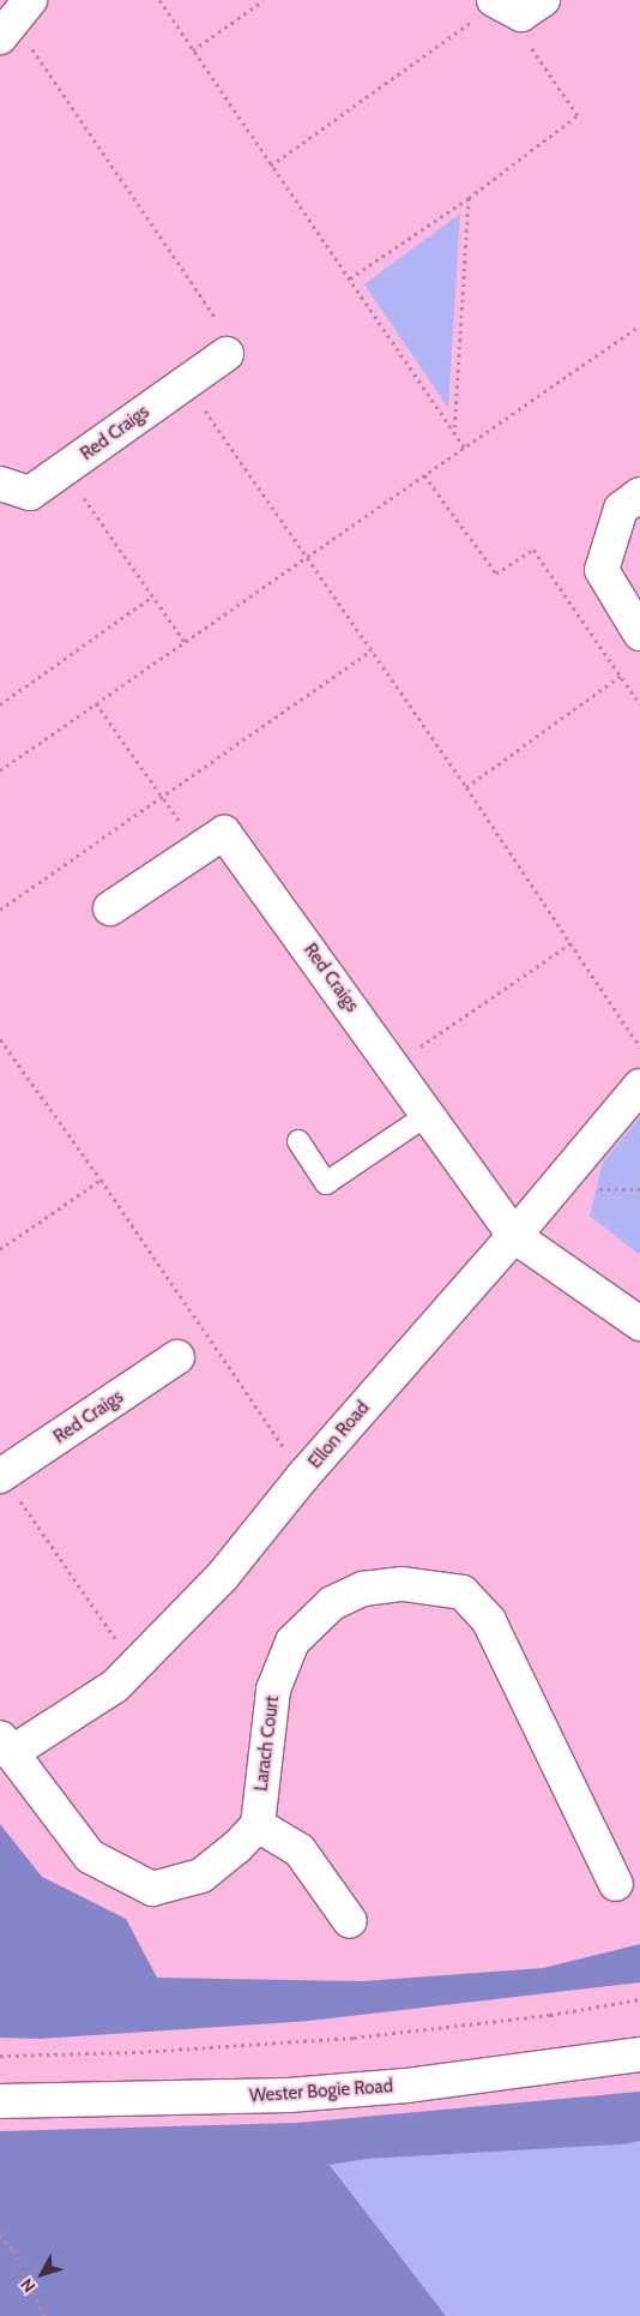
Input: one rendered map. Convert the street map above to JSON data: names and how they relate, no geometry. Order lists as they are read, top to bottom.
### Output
{
  "streets": {
    "street": [
      "Red Craigs",
      "Ellon Road",
      "Larach Court",
      "Wester Bogie Road"
    ]
  },
  "crossings": [
    ["Red Craigs", "Ellon Road"]
  ],
  "north": "bottom left"
}
